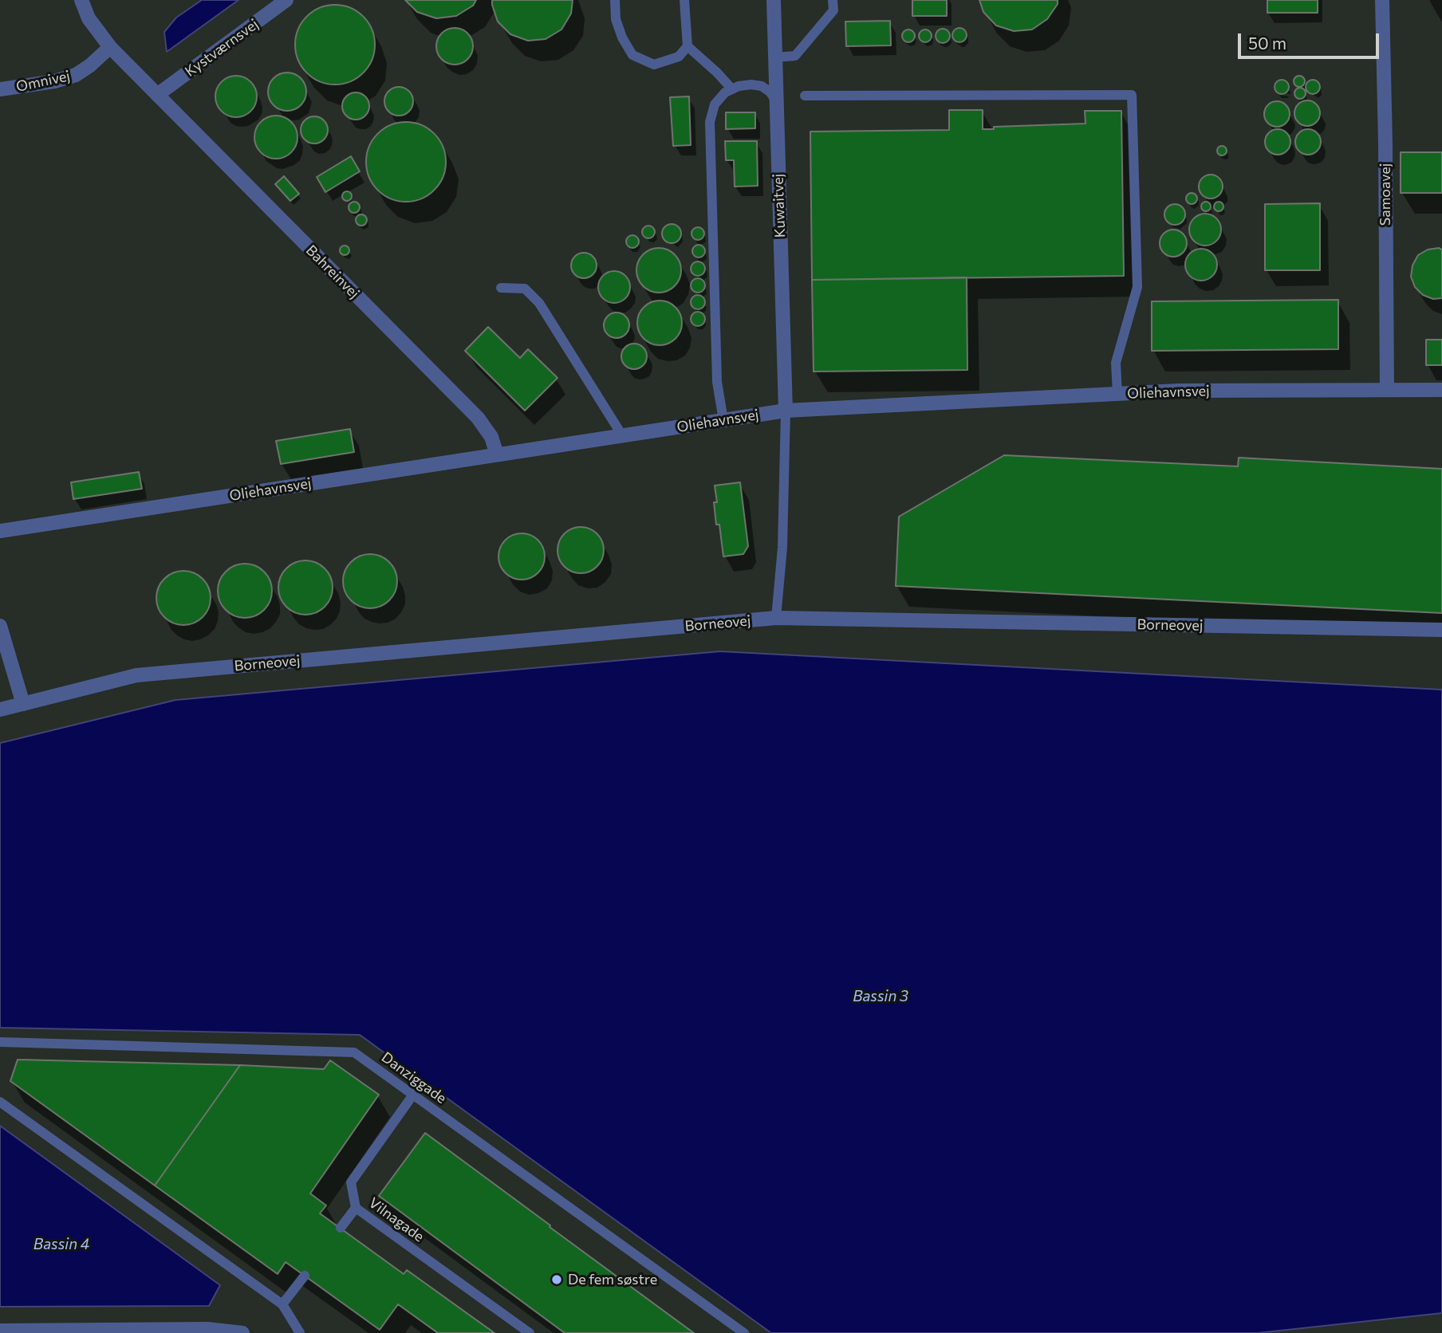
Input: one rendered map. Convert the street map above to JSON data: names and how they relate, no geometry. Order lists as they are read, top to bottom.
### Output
{
  "streets": {
    "street": [
      "Kystværnsvej",
      "Omnivej",
      "Samoavej",
      "Kuwaitvej",
      "Bahreinvej",
      "Oliehavnsvej",
      "Borneovej"
    ],
    "lane": ["Danziggade", "Vilnagade"]
  },
  "crossings": [
    ["Kystværnsvej", "Bahreinvej"],
    ["Samoavej", "Oliehavnsvej"],
    ["Kuwaitvej", "Oliehavnsvej"],
    ["Bahreinvej", "Oliehavnsvej"],
    ["Danziggade", "Vilnagade"]
  ],
  "water": ["Bassin 3", "Bassin 4"],
  "places": ["De fem søstre"],
  "scale_bar": "50 m"
}
